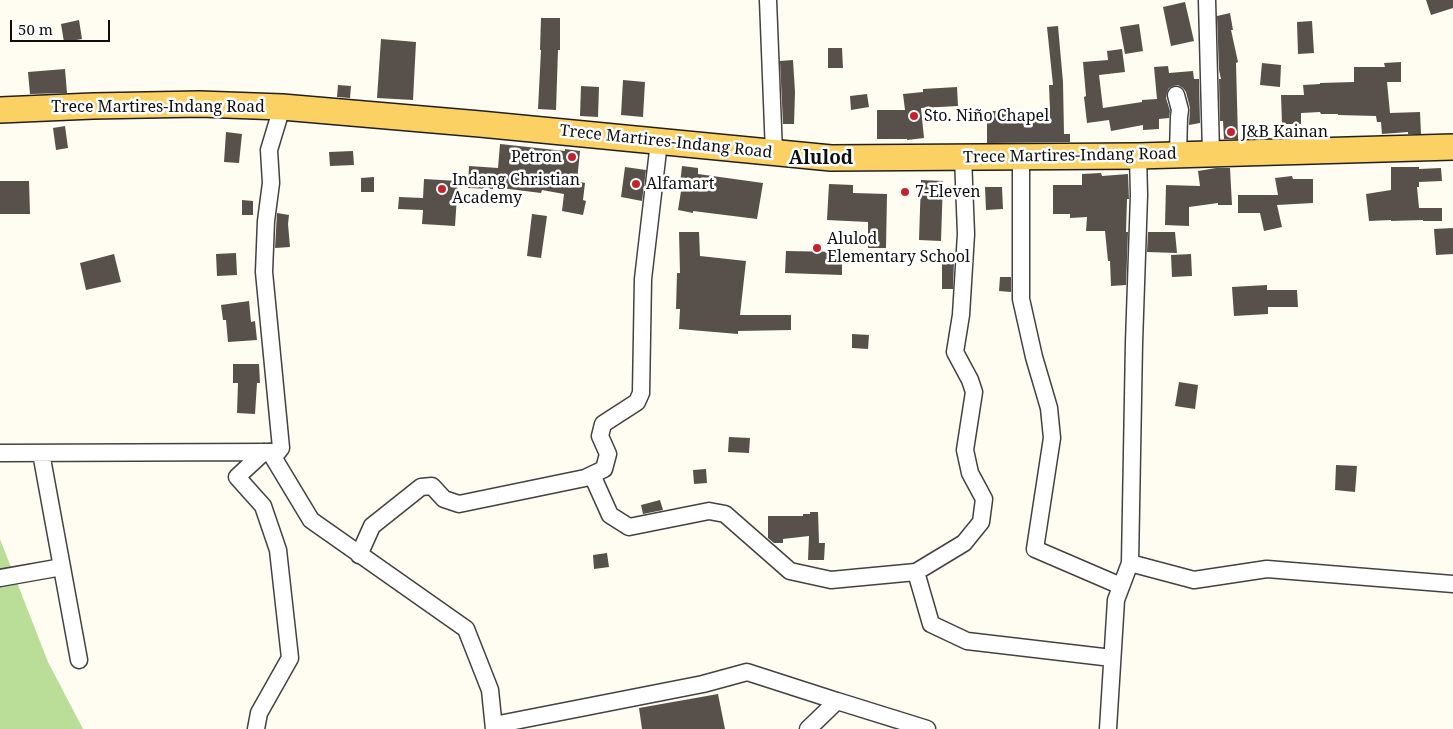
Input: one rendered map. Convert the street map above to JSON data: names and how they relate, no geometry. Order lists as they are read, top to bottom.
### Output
{
  "streets": {
    "main road": ["Trece Martires-Indang Road"]
  },
  "districts": ["Alulod"],
  "places": [
    "Sto. Niño Chapel",
    "J&B Kainan",
    "Petron",
    "Alfamart",
    "Indang Christian Academy",
    "7-Eleven",
    "Alulod Elementary School"
  ],
  "scale_bar": "50 m"
}
